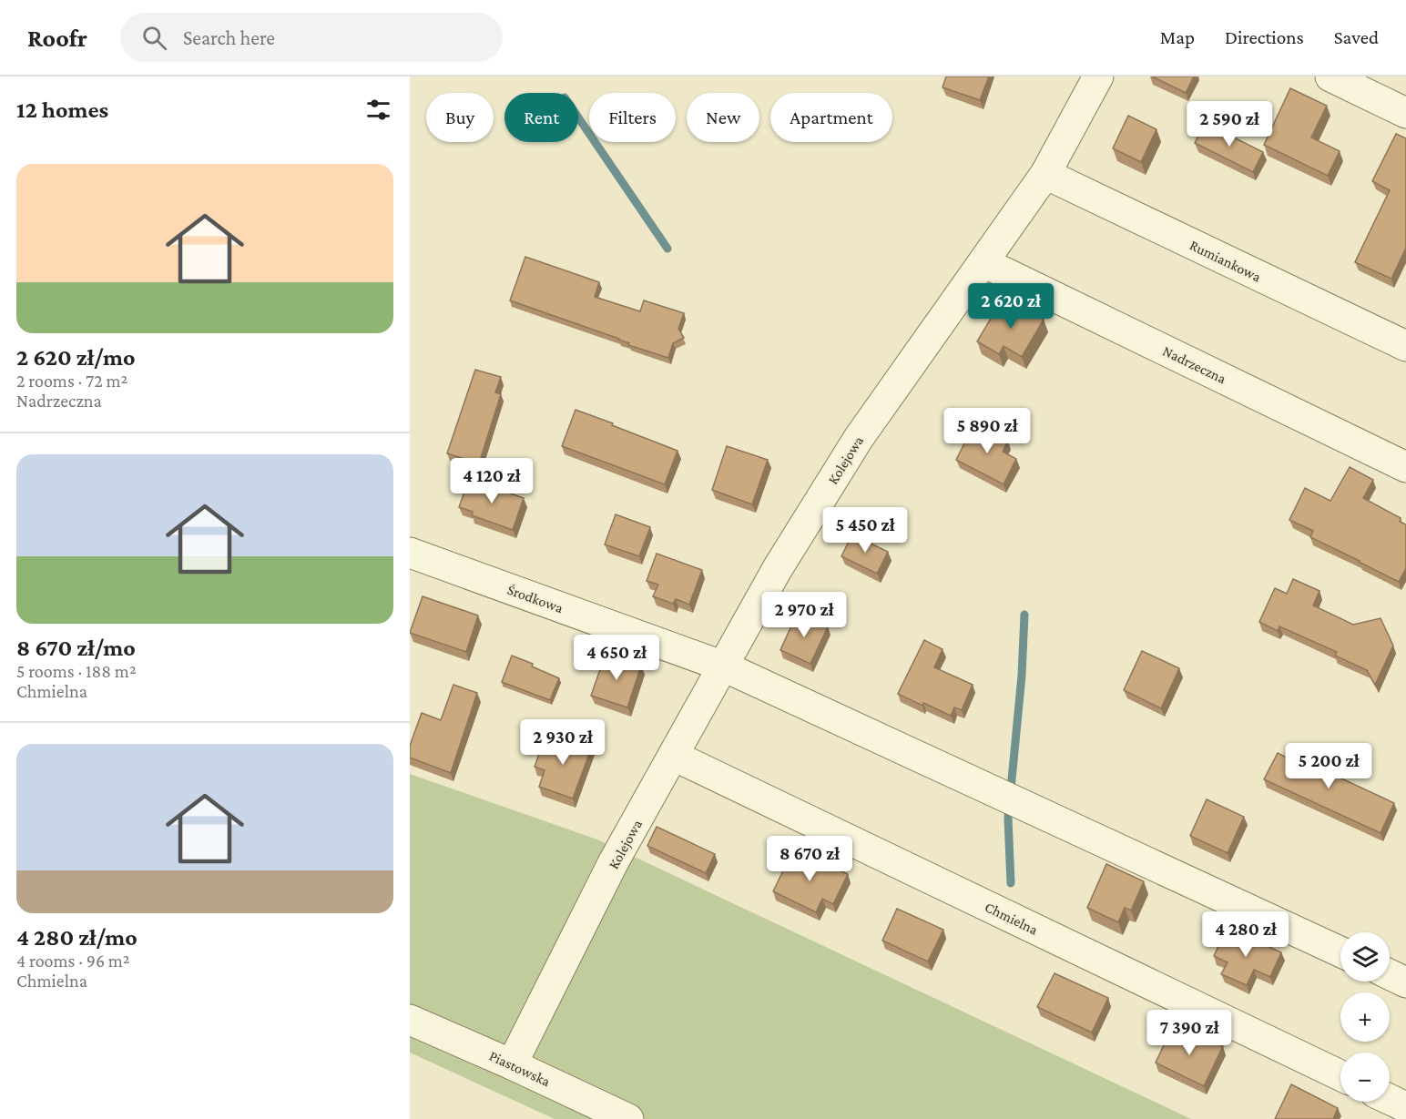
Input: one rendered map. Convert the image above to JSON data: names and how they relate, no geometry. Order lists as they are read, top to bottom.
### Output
{
  "streets": {
    "street": [
      "Rumiankowa",
      "Nadrzeczna",
      "Kolejowa",
      "Środkowa",
      "Chmielna",
      "Piastowska"
    ]
  },
  "crossings": [
    ["Rumiankowa", "Kolejowa"],
    ["Nadrzeczna", "Kolejowa"],
    ["Kolejowa", "Środkowa"],
    ["Kolejowa", "Chmielna"],
    ["Kolejowa", "Piastowska"]
  ],
  "page": {
    "header": "Roofr",
    "search": "Search here",
    "nav": ["Map", "Directions", "Saved"],
    "heading": "12 homes",
    "chip": [
      "Buy",
      "Rent",
      "Filters",
      "New",
      "Apartment"
    ],
    "price": [
      "2 590 zł",
      "2 620 zł",
      "5 890 zł",
      "4 120 zł",
      "5 450 zł",
      "2 970 zł",
      "4 650 zł",
      "2 930 zł",
      "5 200 zł",
      "8 670 zł",
      "4 280 zł",
      "7 390 zł"
    ],
    "list": [
      {
        "name": "2 620 zł/mo",
        "note": "2 rooms · 72 m² · Nadrzeczna"
      },
      {
        "name": "8 670 zł/mo",
        "note": "5 rooms · 188 m² · Chmielna"
      },
      {
        "name": "4 280 zł/mo",
        "note": "4 rooms · 96 m² · Chmielna"
      }
    ],
    "map_buttons": ["+", "−"]
  }
}
